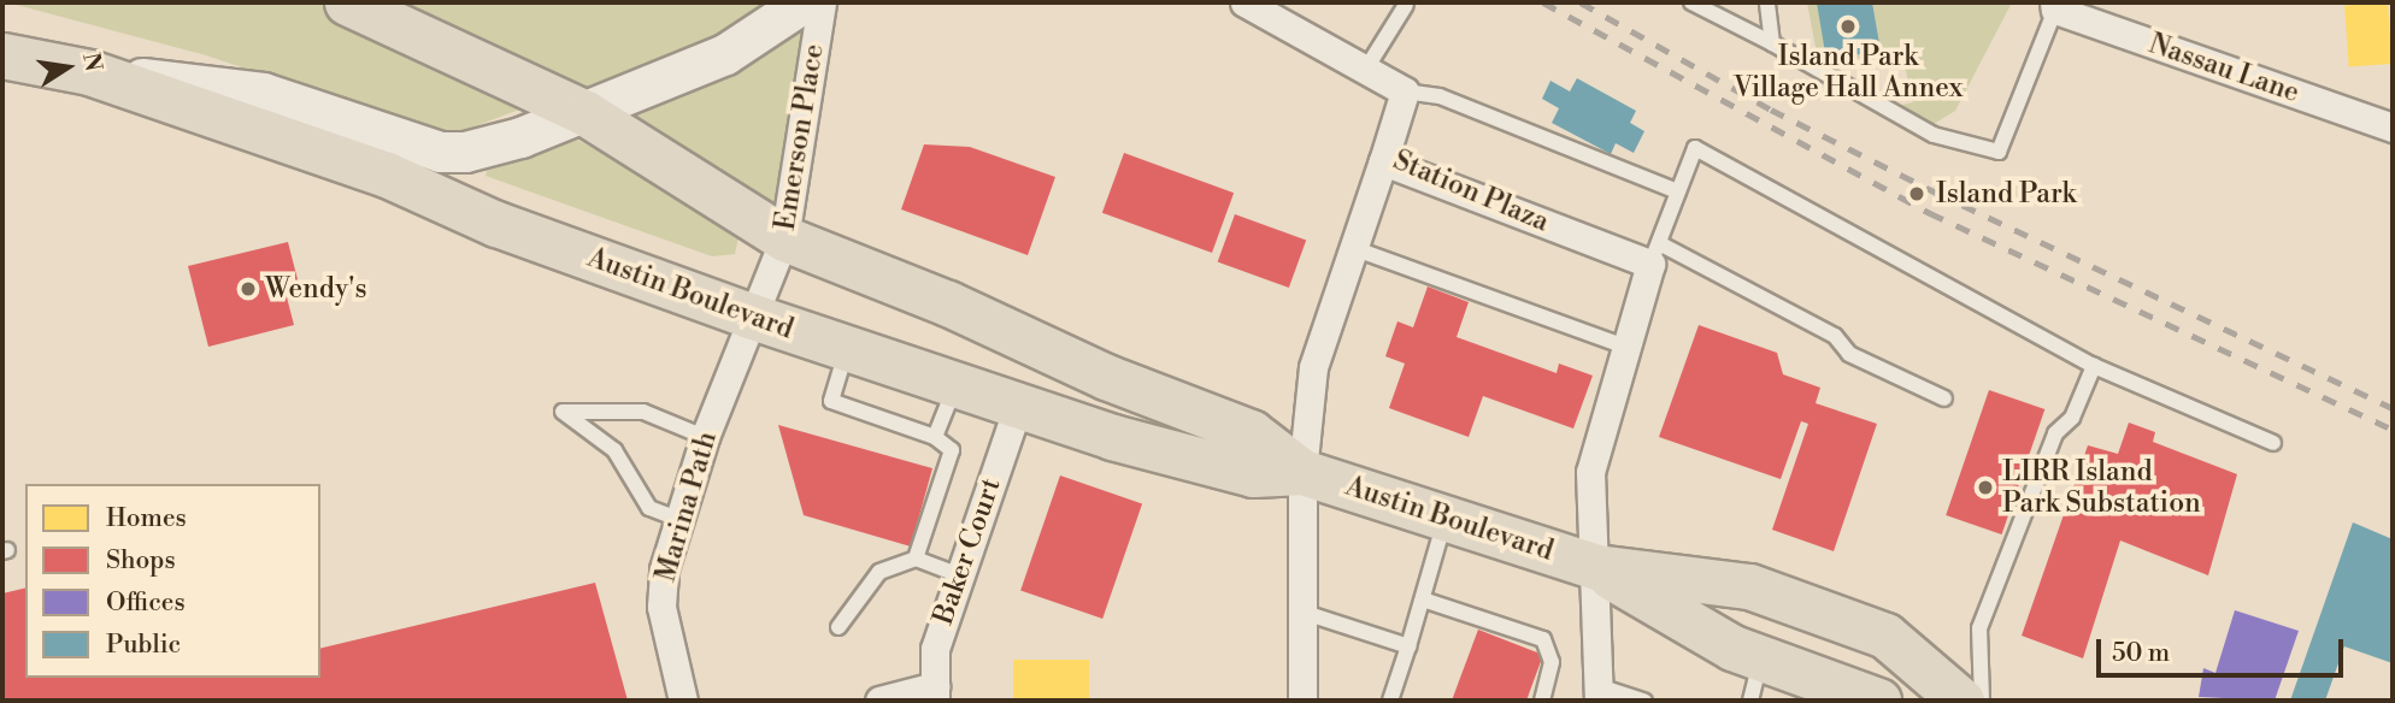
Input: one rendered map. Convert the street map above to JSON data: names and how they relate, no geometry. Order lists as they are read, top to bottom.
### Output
{
  "streets": {
    "main road": ["Austin Boulevard"],
    "street": [
      "Nassau Lane",
      "Emerson Place",
      "Station Plaza",
      "Marina Path",
      "Baker Court"
    ]
  },
  "crossings": [
    ["Emerson Place", "Austin Boulevard"],
    ["Emerson Place", "Marina Path"],
    ["Austin Boulevard", "Marina Path"],
    ["Austin Boulevard", "Baker Court"]
  ],
  "places": [
    "Island Park Village Hall Annex",
    "Island Park",
    "Wendy's",
    "LIRR Island Park Substation"
  ],
  "legend": [
    "Homes",
    "Shops",
    "Offices",
    "Public"
  ],
  "scale_bar": "50 m",
  "north": "right"
}
